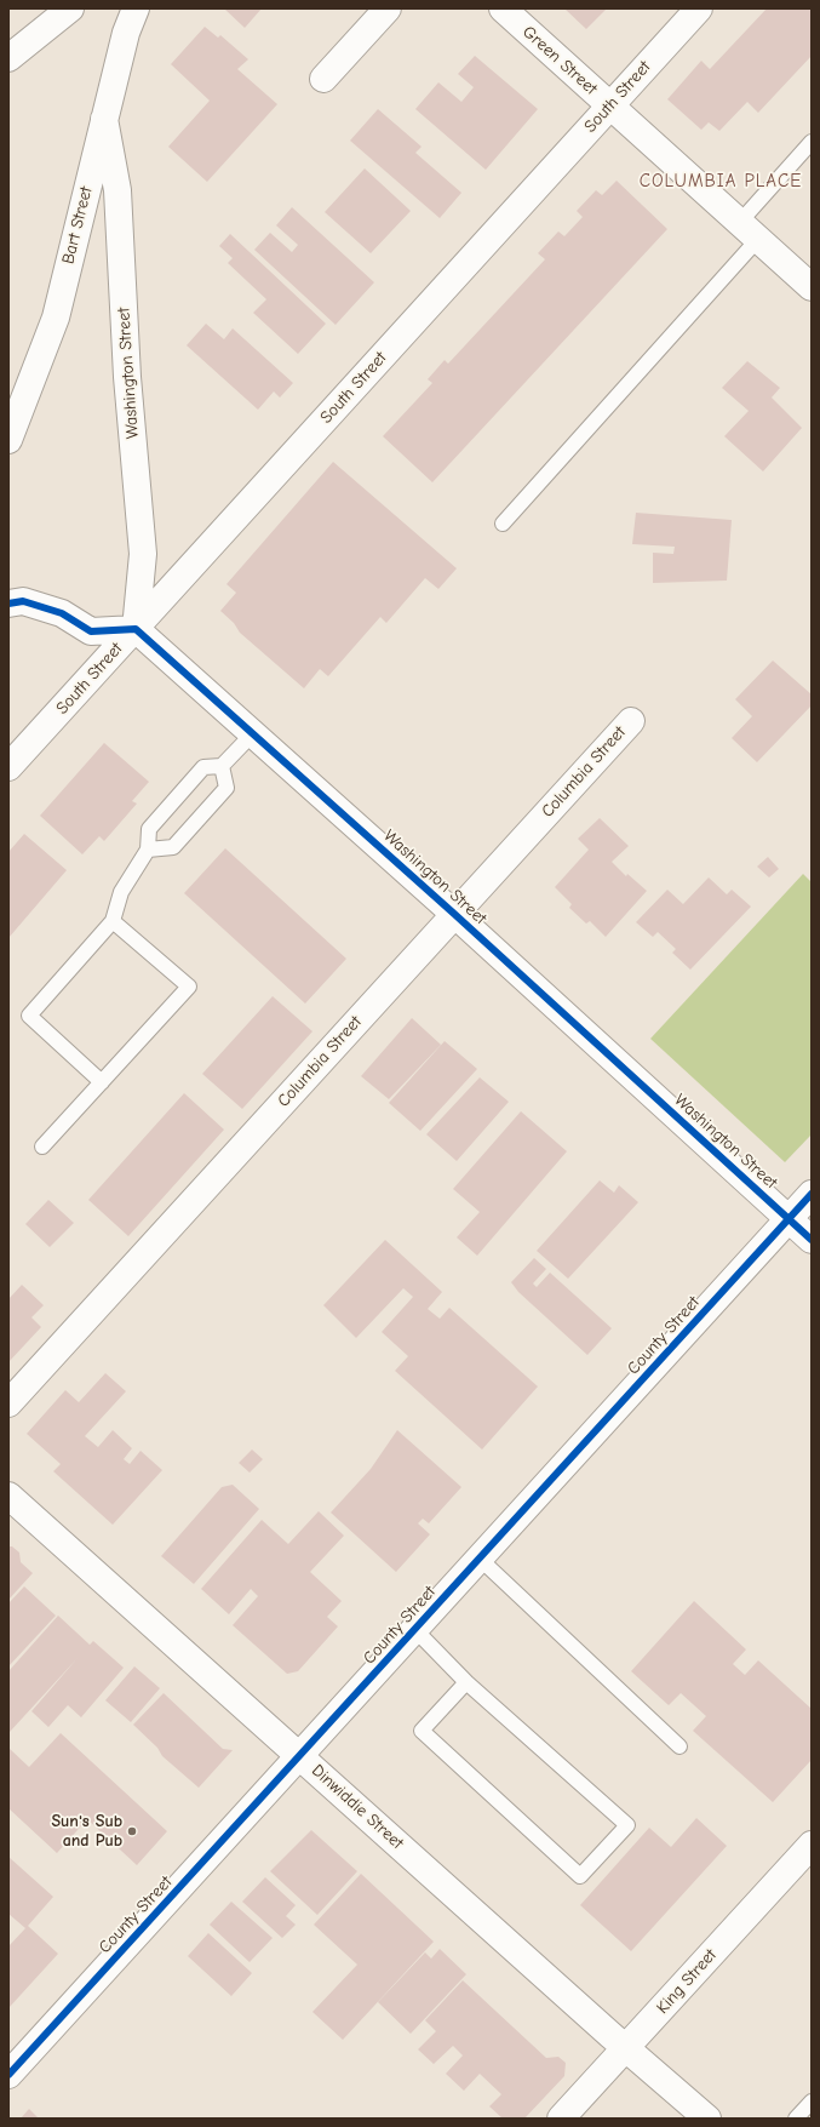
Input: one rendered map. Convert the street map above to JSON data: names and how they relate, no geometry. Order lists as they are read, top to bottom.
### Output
{
  "streets": {
    "main road": [
      "Green Street",
      "South Street",
      "Bart Street",
      "Washington Street",
      "Columbia Street",
      "County Street",
      "Dinwiddie Street",
      "King Street"
    ]
  },
  "crossings": [
    ["Green Street", "South Street"],
    ["South Street", "Washington Street"],
    ["Bart Street", "Washington Street"],
    ["Washington Street", "Columbia Street"],
    ["Washington Street", "County Street"],
    ["County Street", "Dinwiddie Street"],
    ["Dinwiddie Street", "King Street"]
  ],
  "districts": ["COLUMBIA PLACE"],
  "places": ["Sun's Sub and Pub"]
}
